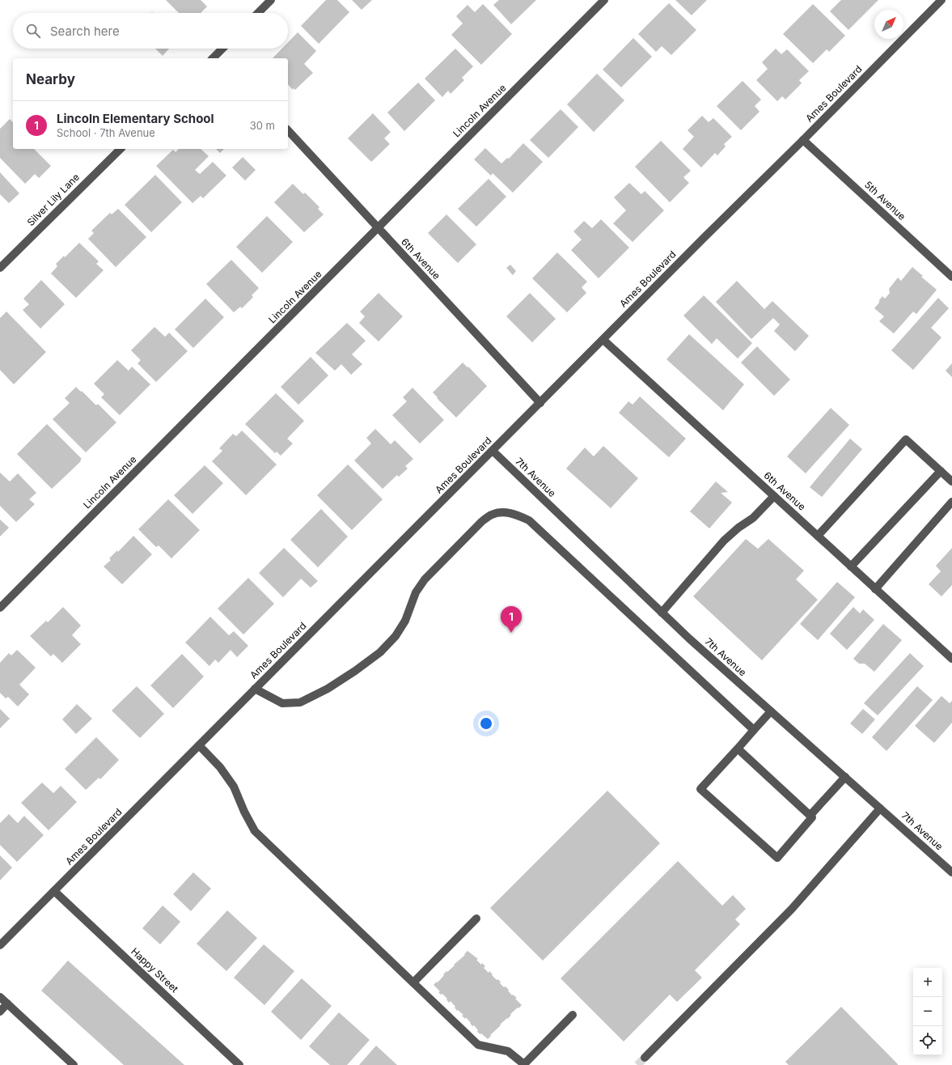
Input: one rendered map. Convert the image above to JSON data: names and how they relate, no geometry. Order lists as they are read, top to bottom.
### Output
{
  "streets": {
    "street": [
      "Ames Boulevard",
      "Lincoln Avenue",
      "Silver Lily Lane",
      "5th Avenue",
      "6th Avenue",
      "7th Avenue",
      "Happy Street"
    ]
  },
  "crossings": [
    ["Ames Boulevard", "5th Avenue"],
    ["Ames Boulevard", "6th Avenue"],
    ["Ames Boulevard", "7th Avenue"],
    ["Ames Boulevard", "Happy Street"],
    ["Lincoln Avenue", "6th Avenue"]
  ],
  "north": "top right",
  "page": {
    "search": "Search here",
    "heading": "Nearby",
    "list": [
      {
        "mark": "1",
        "name": "Lincoln Elementary School",
        "note": "School · 7th Avenue",
        "value": "30 m"
      }
    ],
    "pins": "1",
    "map_buttons": ["+", "−"]
  }
}
